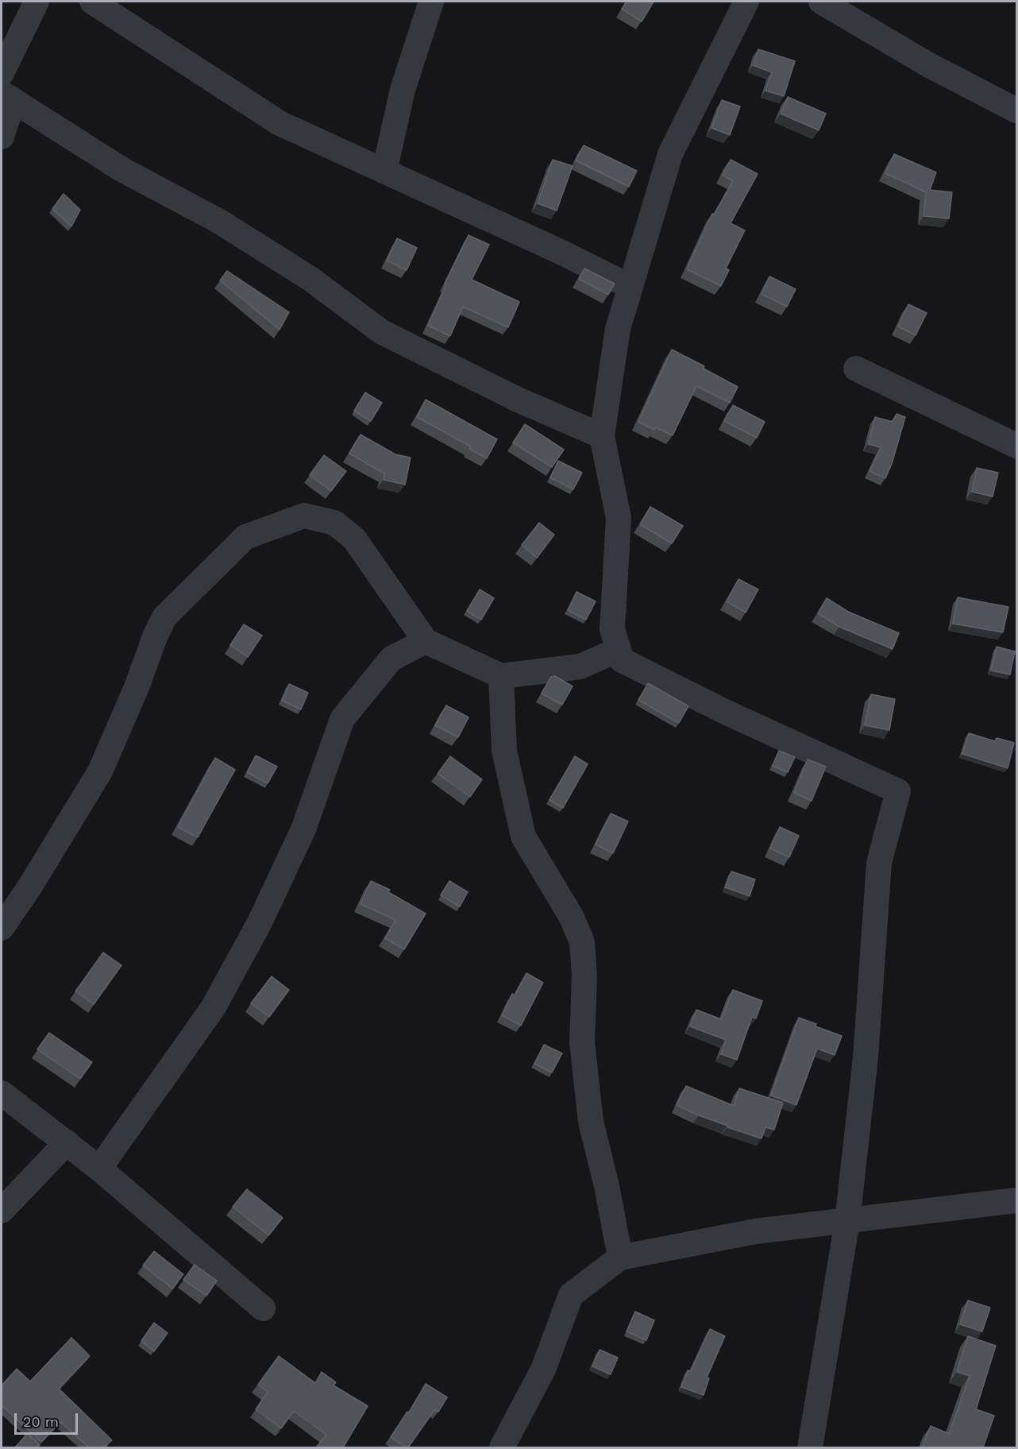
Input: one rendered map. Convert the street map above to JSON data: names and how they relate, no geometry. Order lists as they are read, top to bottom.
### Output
{
  "scale_bar": "20 m"
}
